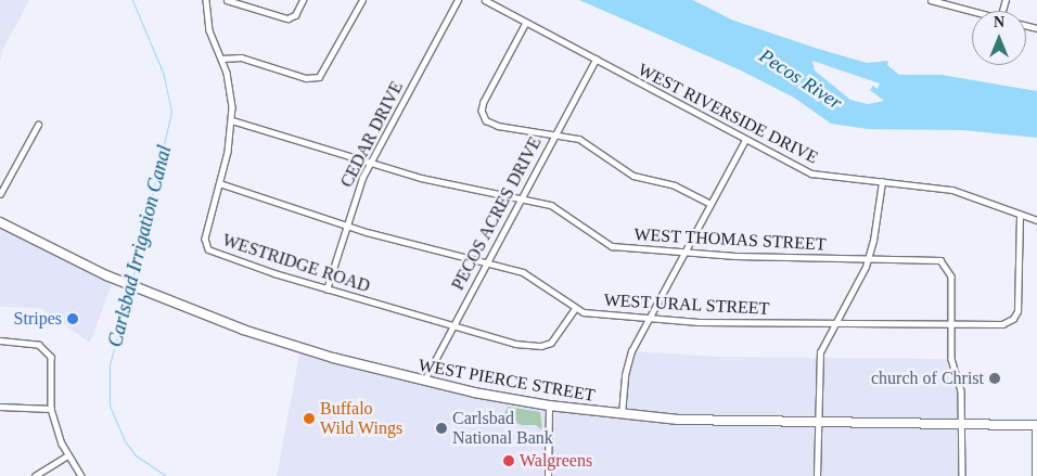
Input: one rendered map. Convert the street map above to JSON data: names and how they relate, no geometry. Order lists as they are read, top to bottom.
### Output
{
  "streets": {
    "highway": ["WEST PIERCE STREET"],
    "street": [
      "WEST RIVERSIDE DRIVE",
      "CEDAR DRIVE",
      "PECOS ACRES DRIVE",
      "WEST THOMAS STREET",
      "WESTRIDGE ROAD",
      "WEST URAL STREET"
    ]
  },
  "crossings": [
    ["WEST RIVERSIDE DRIVE", "PECOS ACRES DRIVE"],
    ["WEST RIVERSIDE DRIVE", "WEST URAL STREET"],
    ["CEDAR DRIVE", "WEST THOMAS STREET"],
    ["CEDAR DRIVE", "WESTRIDGE ROAD"],
    ["CEDAR DRIVE", "WEST URAL STREET"],
    ["PECOS ACRES DRIVE", "WEST THOMAS STREET"],
    ["PECOS ACRES DRIVE", "WESTRIDGE ROAD"],
    ["PECOS ACRES DRIVE", "WEST URAL STREET"],
    ["PECOS ACRES DRIVE", "WEST PIERCE STREET"],
    ["WEST THOMAS STREET", "WESTRIDGE ROAD"],
    ["WEST THOMAS STREET", "WEST URAL STREET"],
    ["WESTRIDGE ROAD", "WEST URAL STREET"]
  ],
  "water": ["Pecos River", "Carlsbad Irrigation Canal"],
  "places": [
    "Stripes",
    "church of Christ",
    "Buffalo Wild Wings",
    "Carlsbad National Bank",
    "Walgreens"
  ],
  "north": "top"
}
